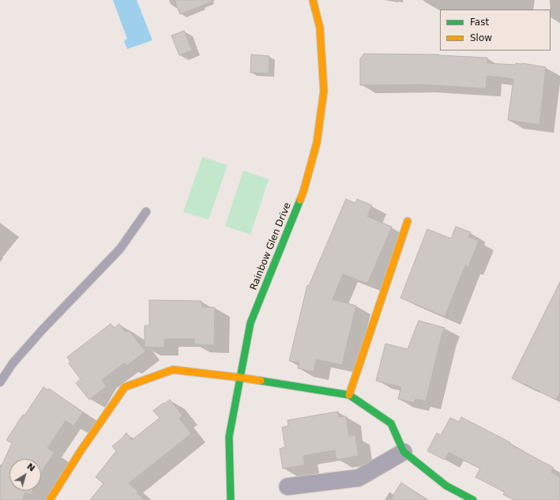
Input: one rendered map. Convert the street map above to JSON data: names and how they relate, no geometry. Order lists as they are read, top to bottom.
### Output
{
  "streets": {
    "street": ["Rainbow Glen Drive"]
  },
  "legend": ["Fast", "Slow"],
  "north": "top right"
}
